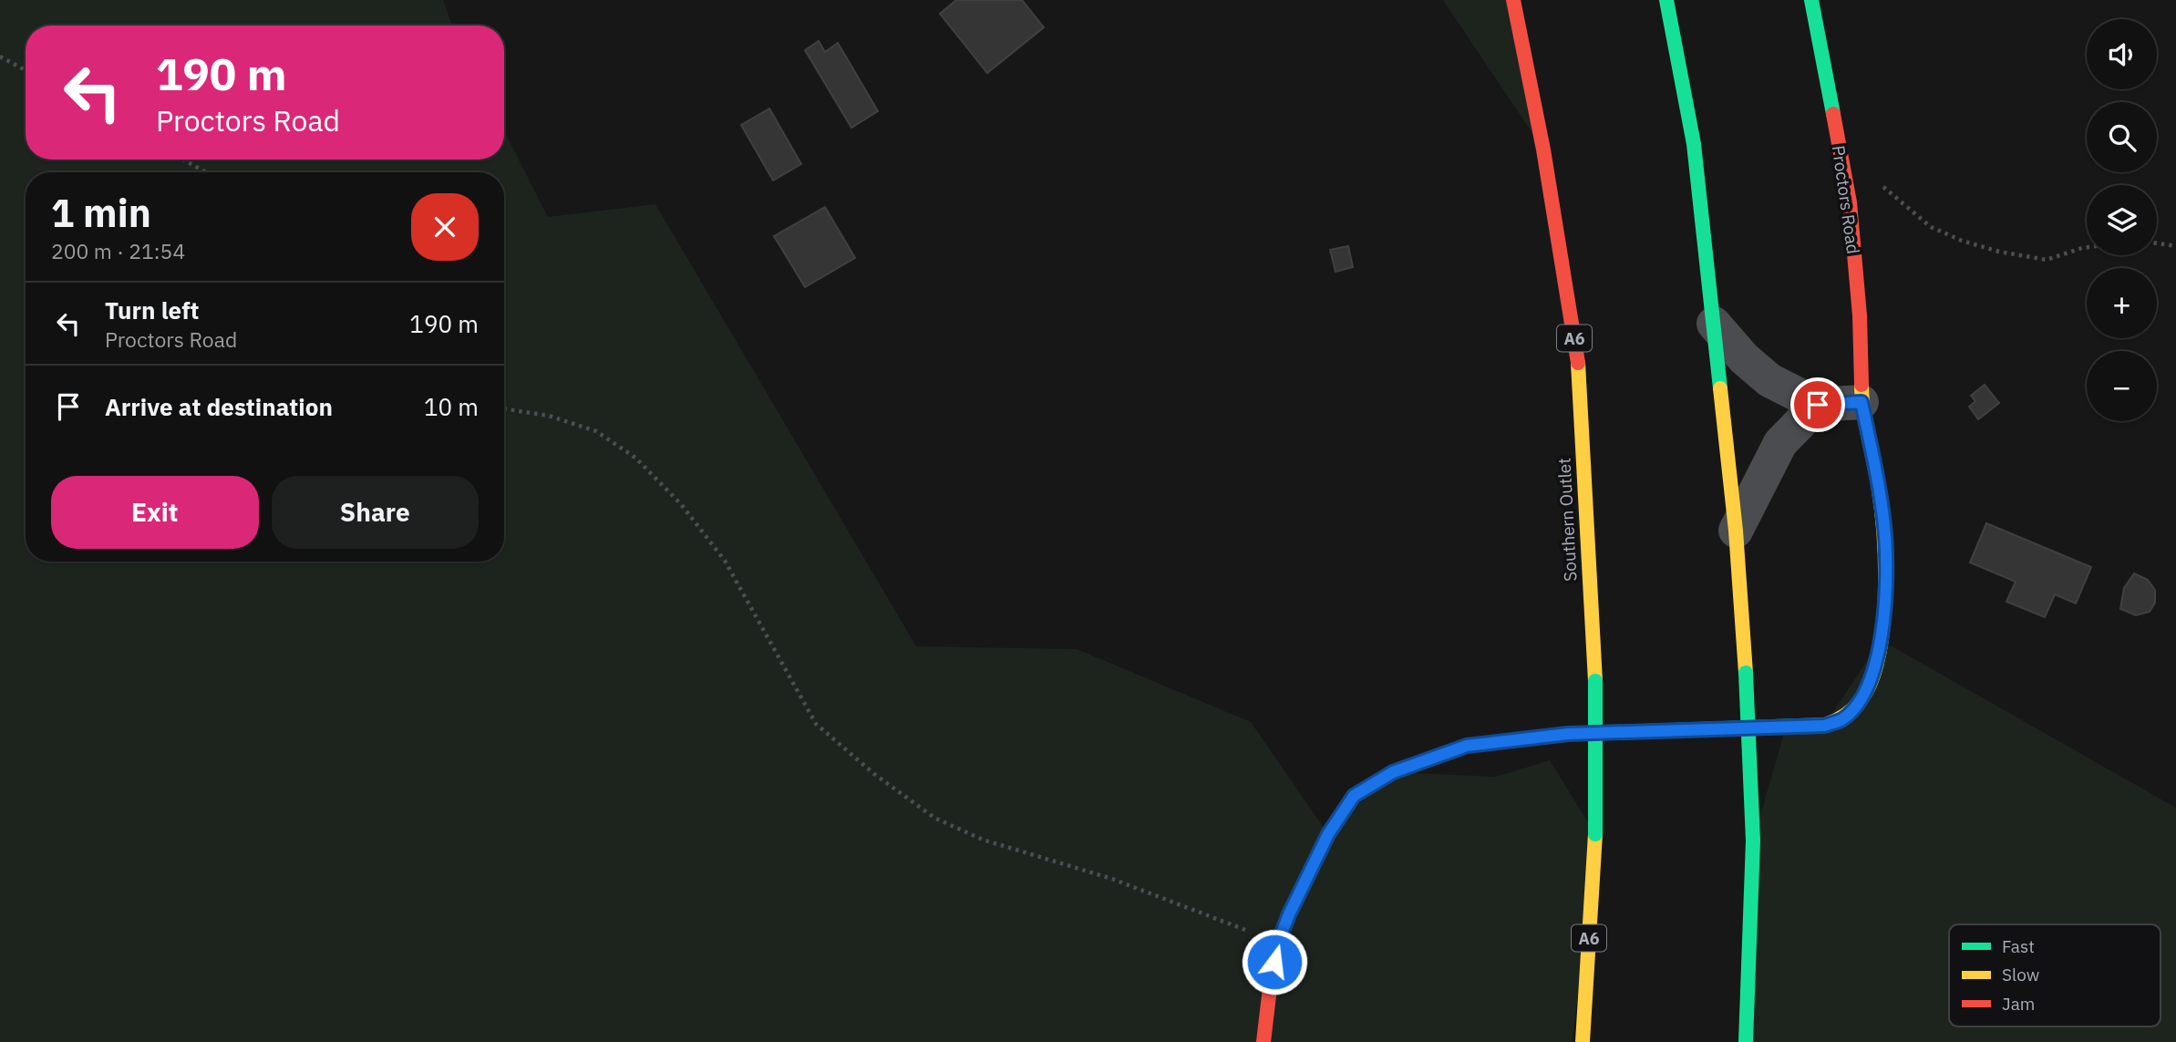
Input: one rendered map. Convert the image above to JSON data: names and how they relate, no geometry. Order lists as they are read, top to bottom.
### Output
{
  "streets": {
    "main road": ["Proctors Road", "A6", "Southern Outlet"]
  },
  "legend": ["Fast", "Slow", "Jam"],
  "page": {
    "map_buttons": ["+", "−"],
    "turn": ["190 m", "Proctors Road"],
    "heading": ["1 min", "200 m · 21:54"],
    "list": [
      {
        "name": "Turn left",
        "note": "Proctors Road",
        "value": "190 m"
      },
      {
        "name": "Arrive at destination",
        "value": "10 m"
      }
    ],
    "buttons": ["Exit", "Share"]
  }
}
